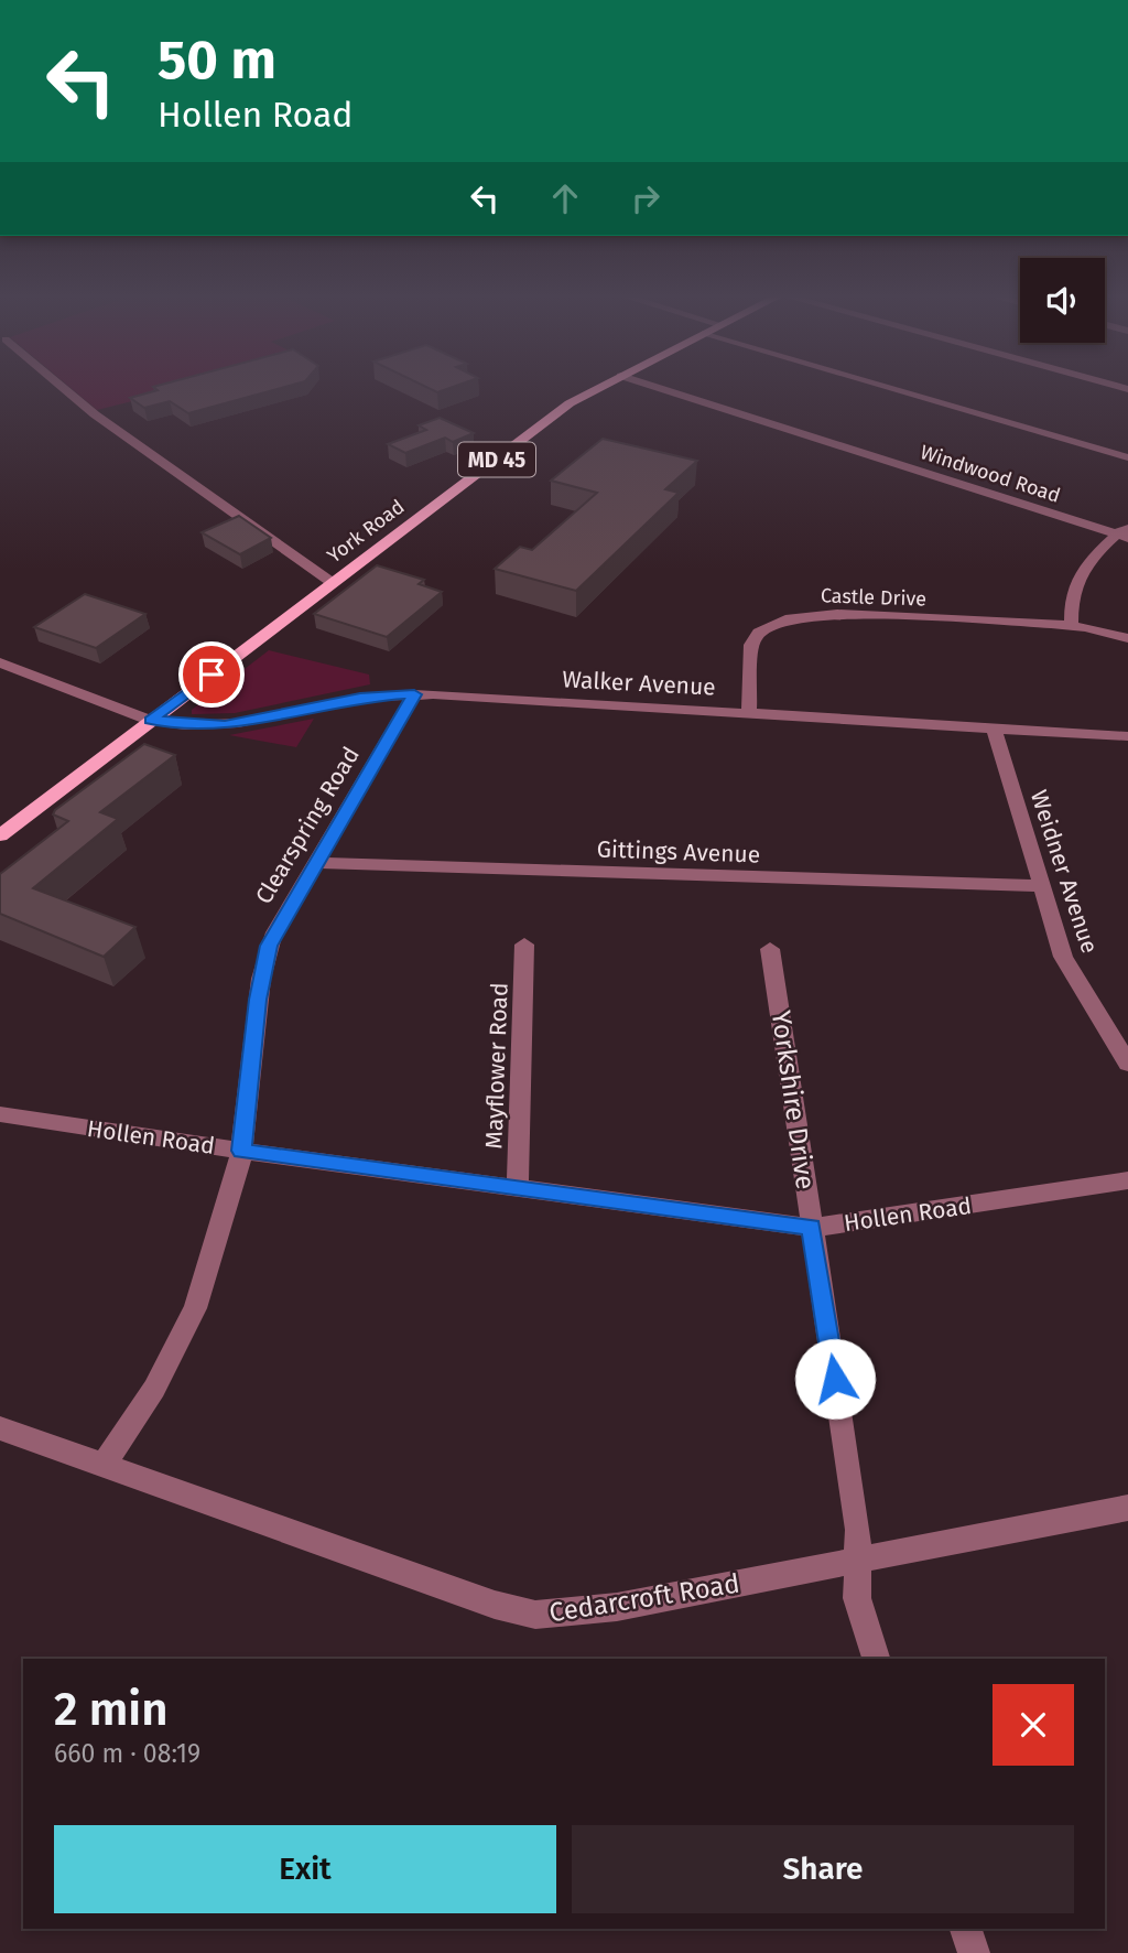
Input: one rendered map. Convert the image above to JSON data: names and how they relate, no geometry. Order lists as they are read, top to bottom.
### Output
{
  "streets": {
    "main road": ["MD 45", "York Road"],
    "street": [
      "Windwood Road",
      "Castle Drive",
      "Walker Avenue",
      "Clearspring Road",
      "Gittings Avenue",
      "Weidner Avenue",
      "Mayflower Road",
      "Yorkshire Drive",
      "Hollen Road",
      "Cedarcroft Road"
    ]
  },
  "crossings": [
    ["York Road", "Walker Avenue"],
    ["Castle Drive", "Walker Avenue"],
    ["Walker Avenue", "Clearspring Road"],
    ["Walker Avenue", "Weidner Avenue"],
    ["Clearspring Road", "Gittings Avenue"],
    ["Clearspring Road", "Hollen Road"],
    ["Clearspring Road", "Cedarcroft Road"],
    ["Gittings Avenue", "Weidner Avenue"],
    ["Mayflower Road", "Hollen Road"],
    ["Yorkshire Drive", "Hollen Road"],
    ["Yorkshire Drive", "Cedarcroft Road"]
  ],
  "page": {
    "turn": ["50 m", "Hollen Road"],
    "heading": ["2 min", "660 m · 08:19"],
    "buttons": ["Exit", "Share"]
  }
}
